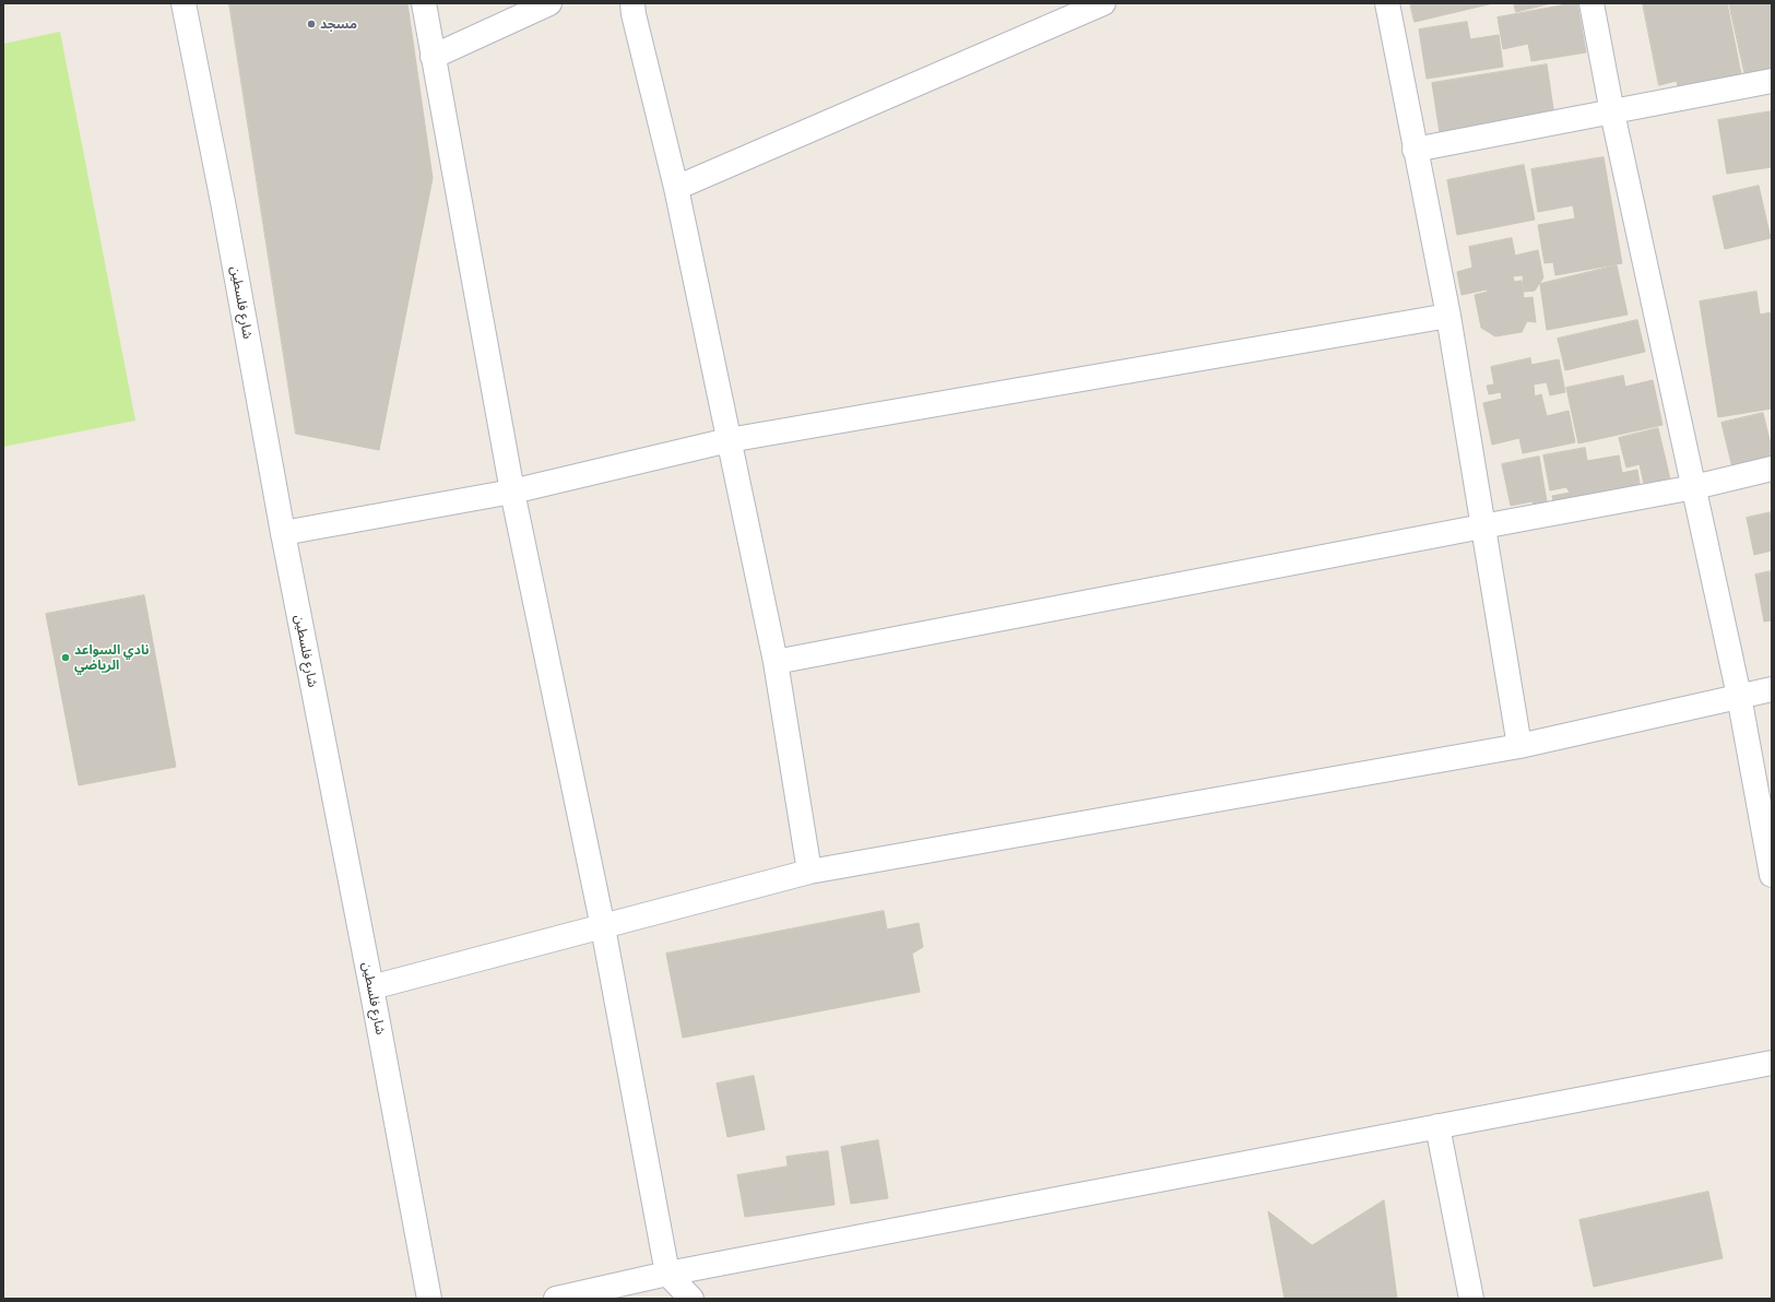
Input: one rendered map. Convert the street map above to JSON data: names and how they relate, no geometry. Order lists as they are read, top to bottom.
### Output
{
  "streets": {
    "street": ["شارع فلسطين"]
  },
  "places": ["مسجد", "نادي السواعد الرياضي"]
}
